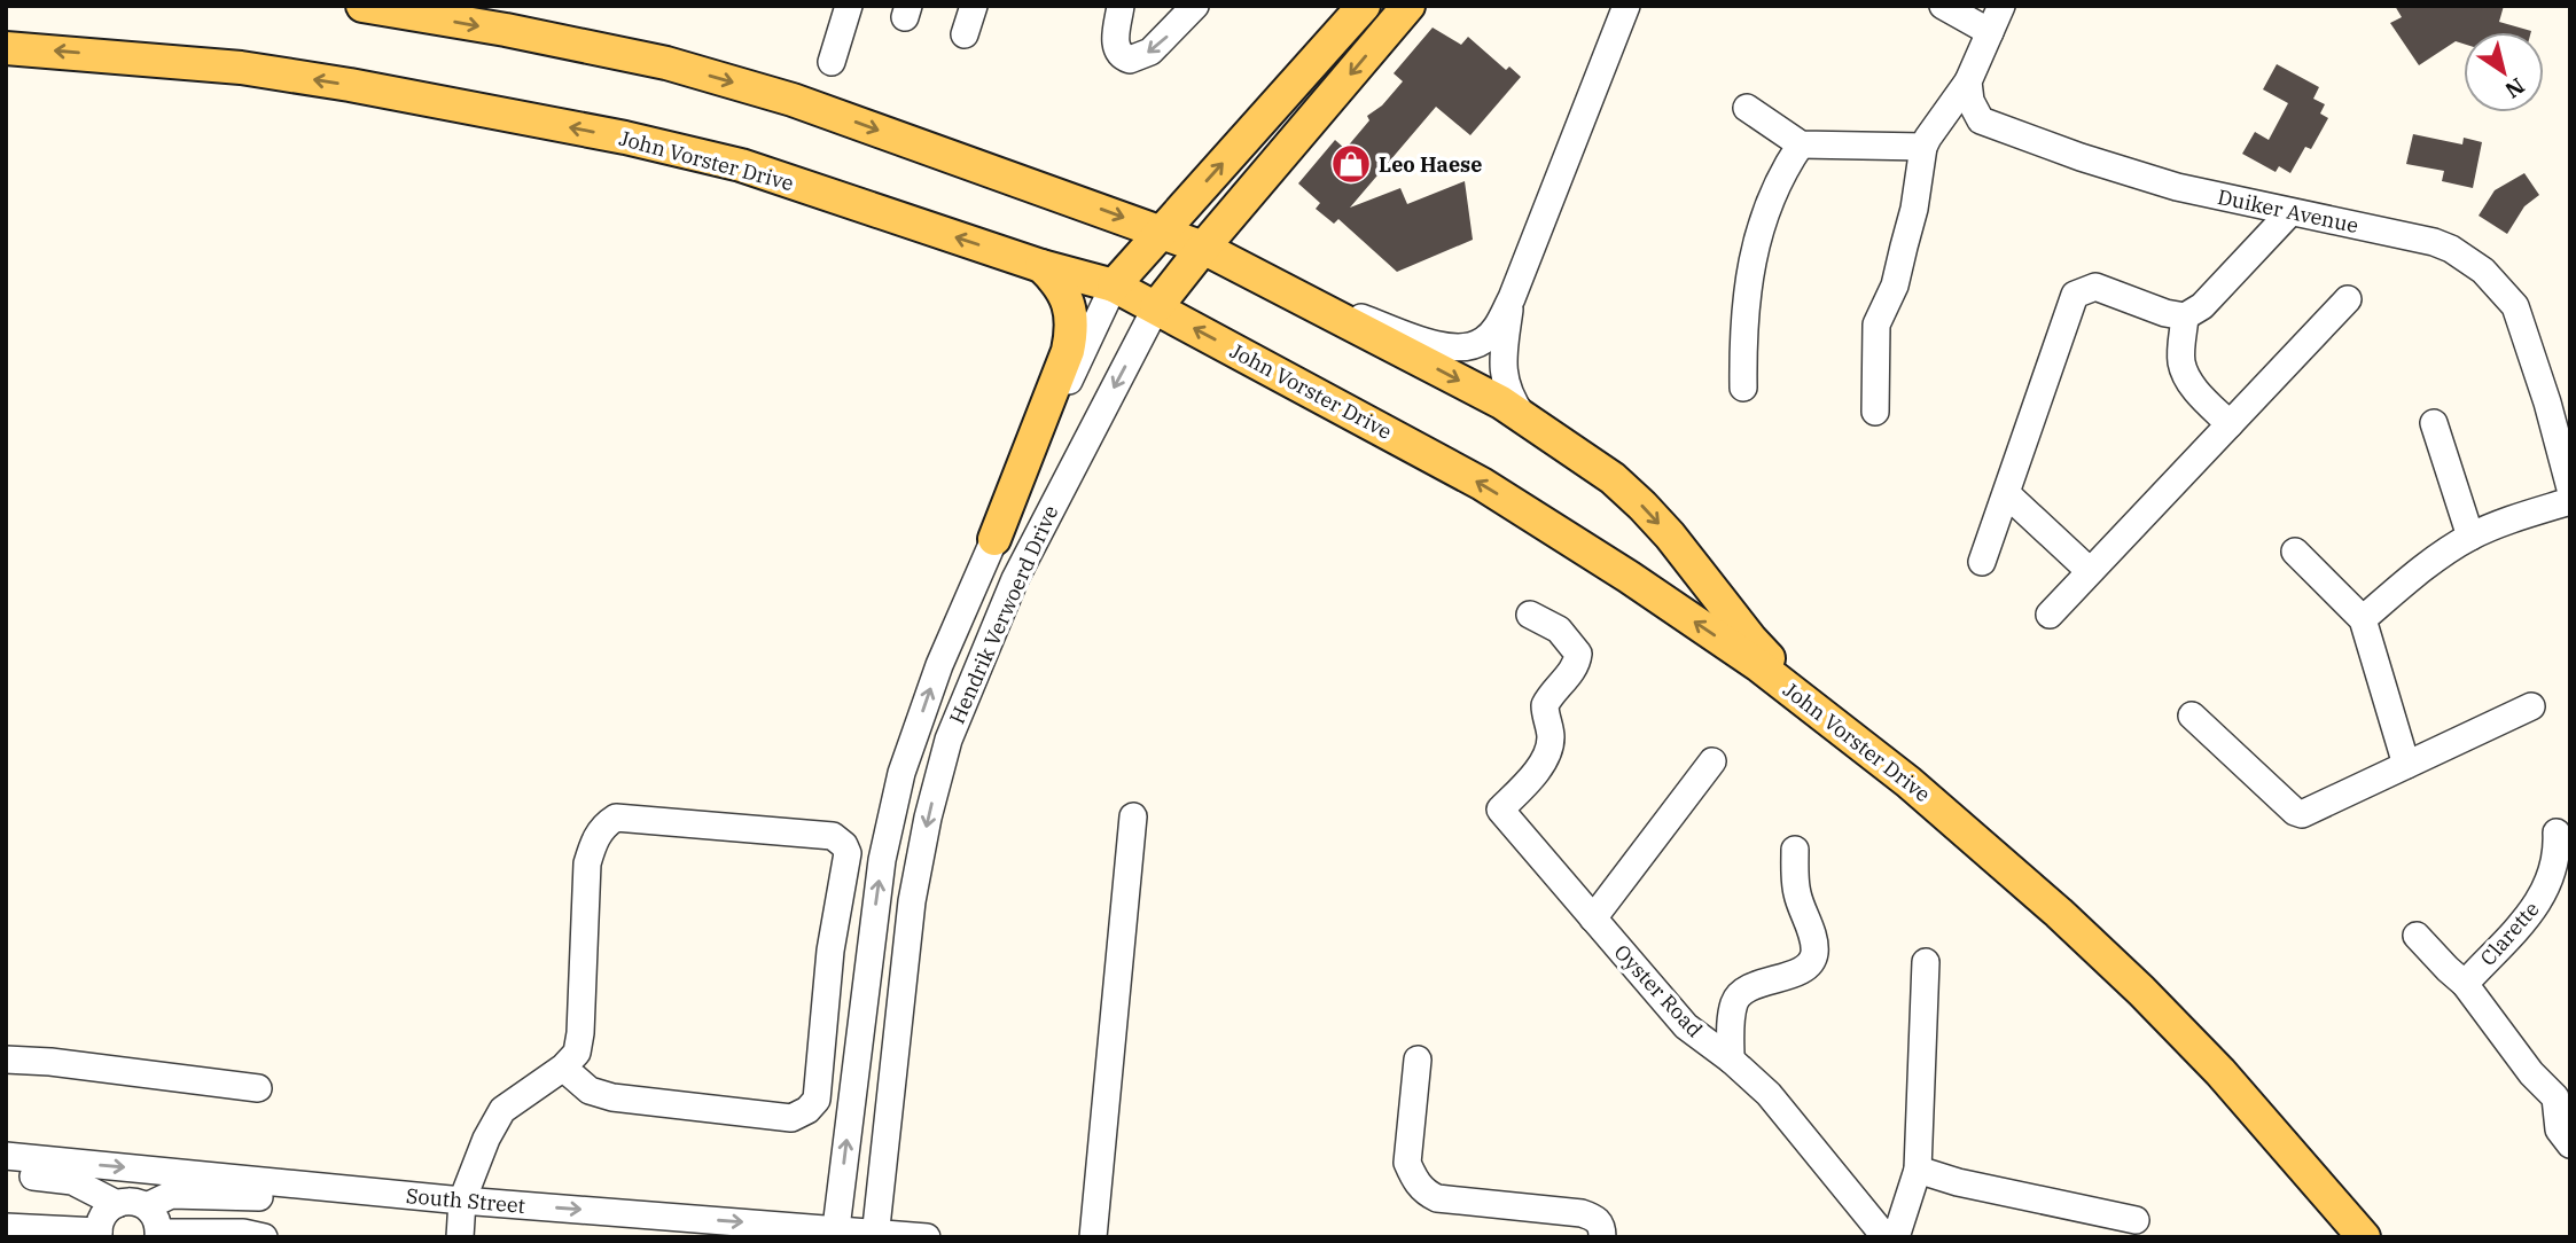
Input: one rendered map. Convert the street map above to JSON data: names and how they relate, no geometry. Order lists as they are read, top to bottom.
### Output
{
  "streets": {
    "main road": ["John Vorster Drive", "Hendrik Verwoerd Drive"],
    "street": [
      "Duiker Avenue",
      "Clarette",
      "Oyster Road",
      "South Street"
    ]
  },
  "crossings": [
    ["John Vorster Drive", "Hendrik Verwoerd Drive"],
    ["Hendrik Verwoerd Drive", "South Street"]
  ],
  "places": {
    "shop": ["Leo Haese"]
  },
  "north": "bottom right"
}
